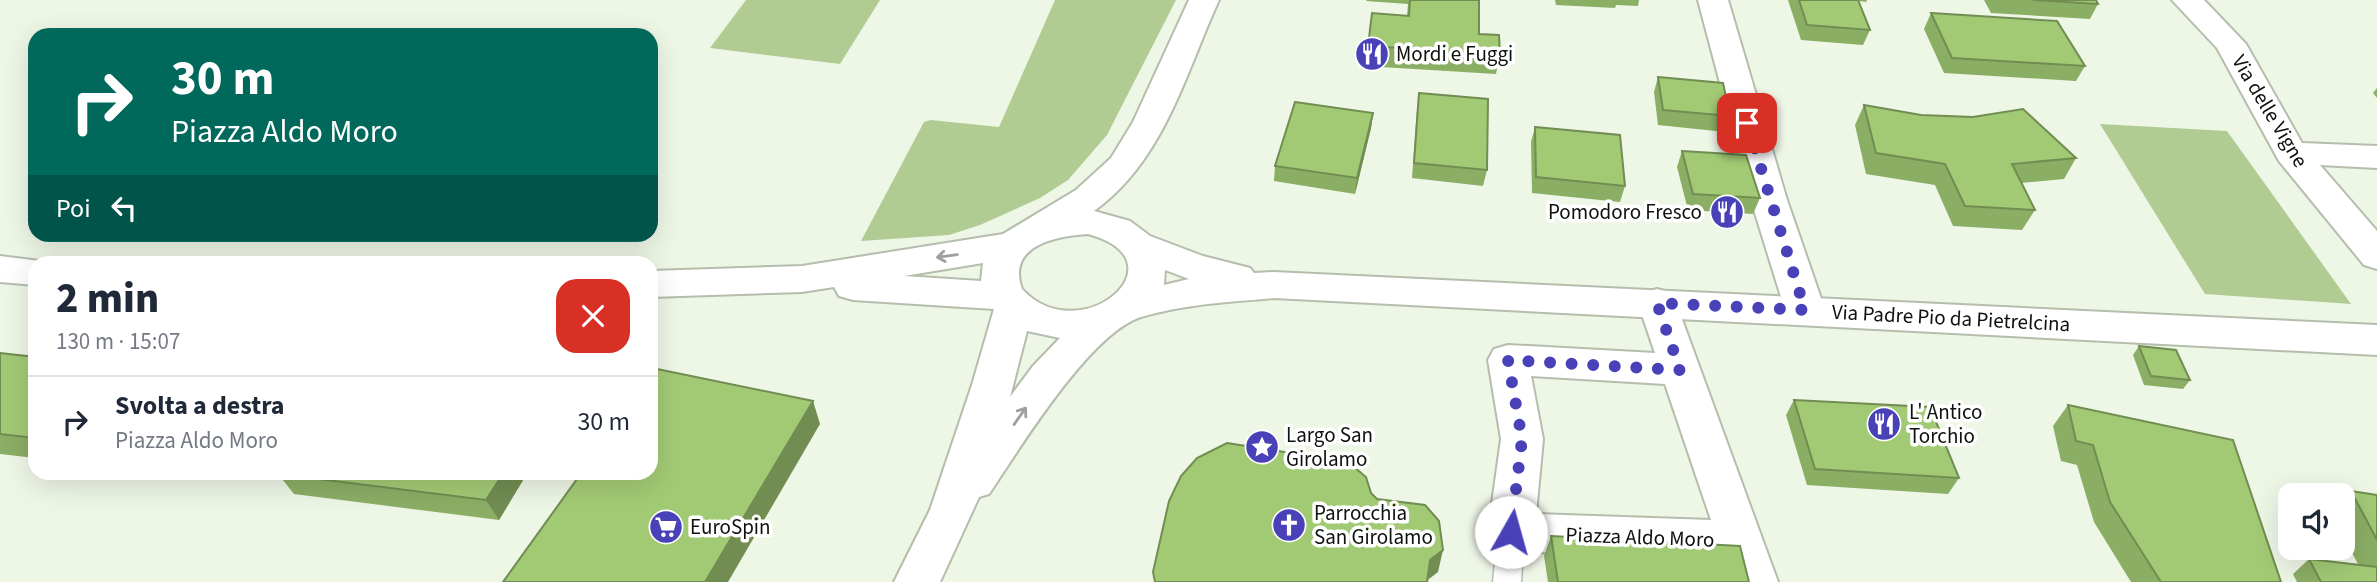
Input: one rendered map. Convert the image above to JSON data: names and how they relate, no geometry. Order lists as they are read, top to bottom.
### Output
{
  "streets": {
    "street": ["Via delle Vigne", "Via Padre Pio da Pietrelcina", "Piazza Aldo Moro"]
  },
  "places": {
    "restaurant": ["Mordi e Fuggi", "Pomodoro Fresco", "L' Antico Torchio"],
    "place": ["Largo San Girolamo"],
    "church": ["Parrocchia San Girolamo"],
    "supermarket": ["EuroSpin"]
  },
  "page": {
    "turn": ["30 m", "Piazza Aldo Moro"],
    "then": "Poi",
    "heading": ["2 min", "130 m · 15:07"],
    "list": [
      {
        "name": "Svolta a destra",
        "note": "Piazza Aldo Moro",
        "value": "30 m"
      }
    ]
  }
}
